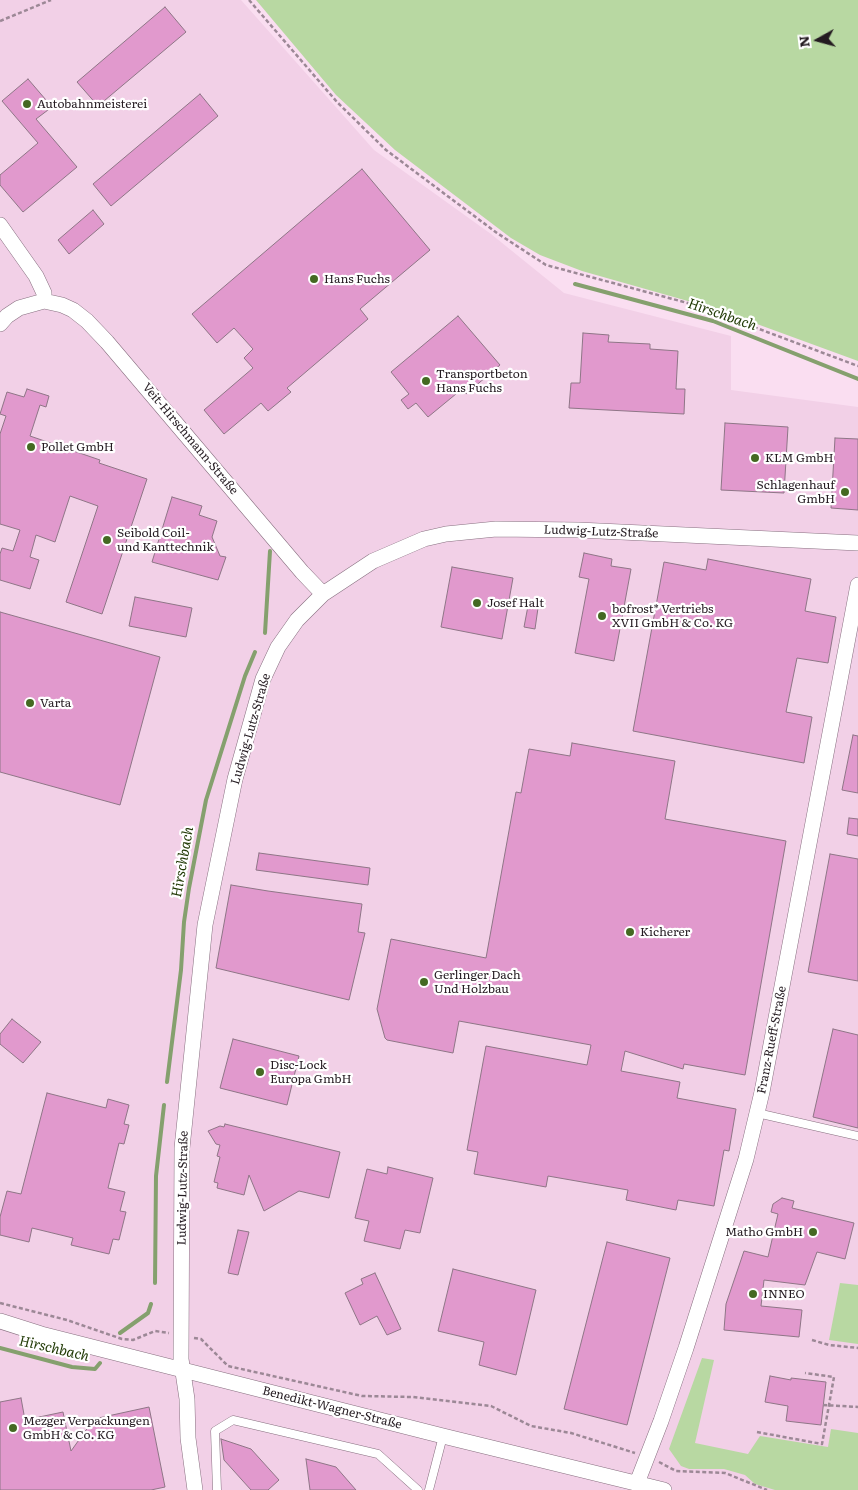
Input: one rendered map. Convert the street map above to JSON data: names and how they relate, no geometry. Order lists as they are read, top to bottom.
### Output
{
  "streets": {
    "street": [
      "Veit-Hirschmann-Straße",
      "Ludwig-Lutz-Straße",
      "Franz-Rueff-Straße",
      "Benedikt-Wagner-Straße"
    ]
  },
  "crossings": [
    ["Veit-Hirschmann-Straße", "Ludwig-Lutz-Straße"],
    ["Ludwig-Lutz-Straße", "Benedikt-Wagner-Straße"],
    ["Franz-Rueff-Straße", "Benedikt-Wagner-Straße"]
  ],
  "water": ["Hirschbach"],
  "places": [
    "Autobahnmeisterei",
    "Hans Fuchs",
    "Transportbeton Hans Fuchs",
    "Pollet GmbH",
    "KLM GmbH",
    "Schlagenhauf GmbH",
    "Seibold Coil- und Kanttechnik",
    "Josef Halt",
    "bofrost* Vertriebs XVII GmbH & Co. KG",
    "Varta",
    "Kicherer",
    "Gerlinger Dach Und Holzbau",
    "Disc-Lock Europa GmbH",
    "Matho GmbH",
    "INNEO",
    "Mezger Verpackungen GmbH & Co. KG"
  ],
  "north": "left"
}
